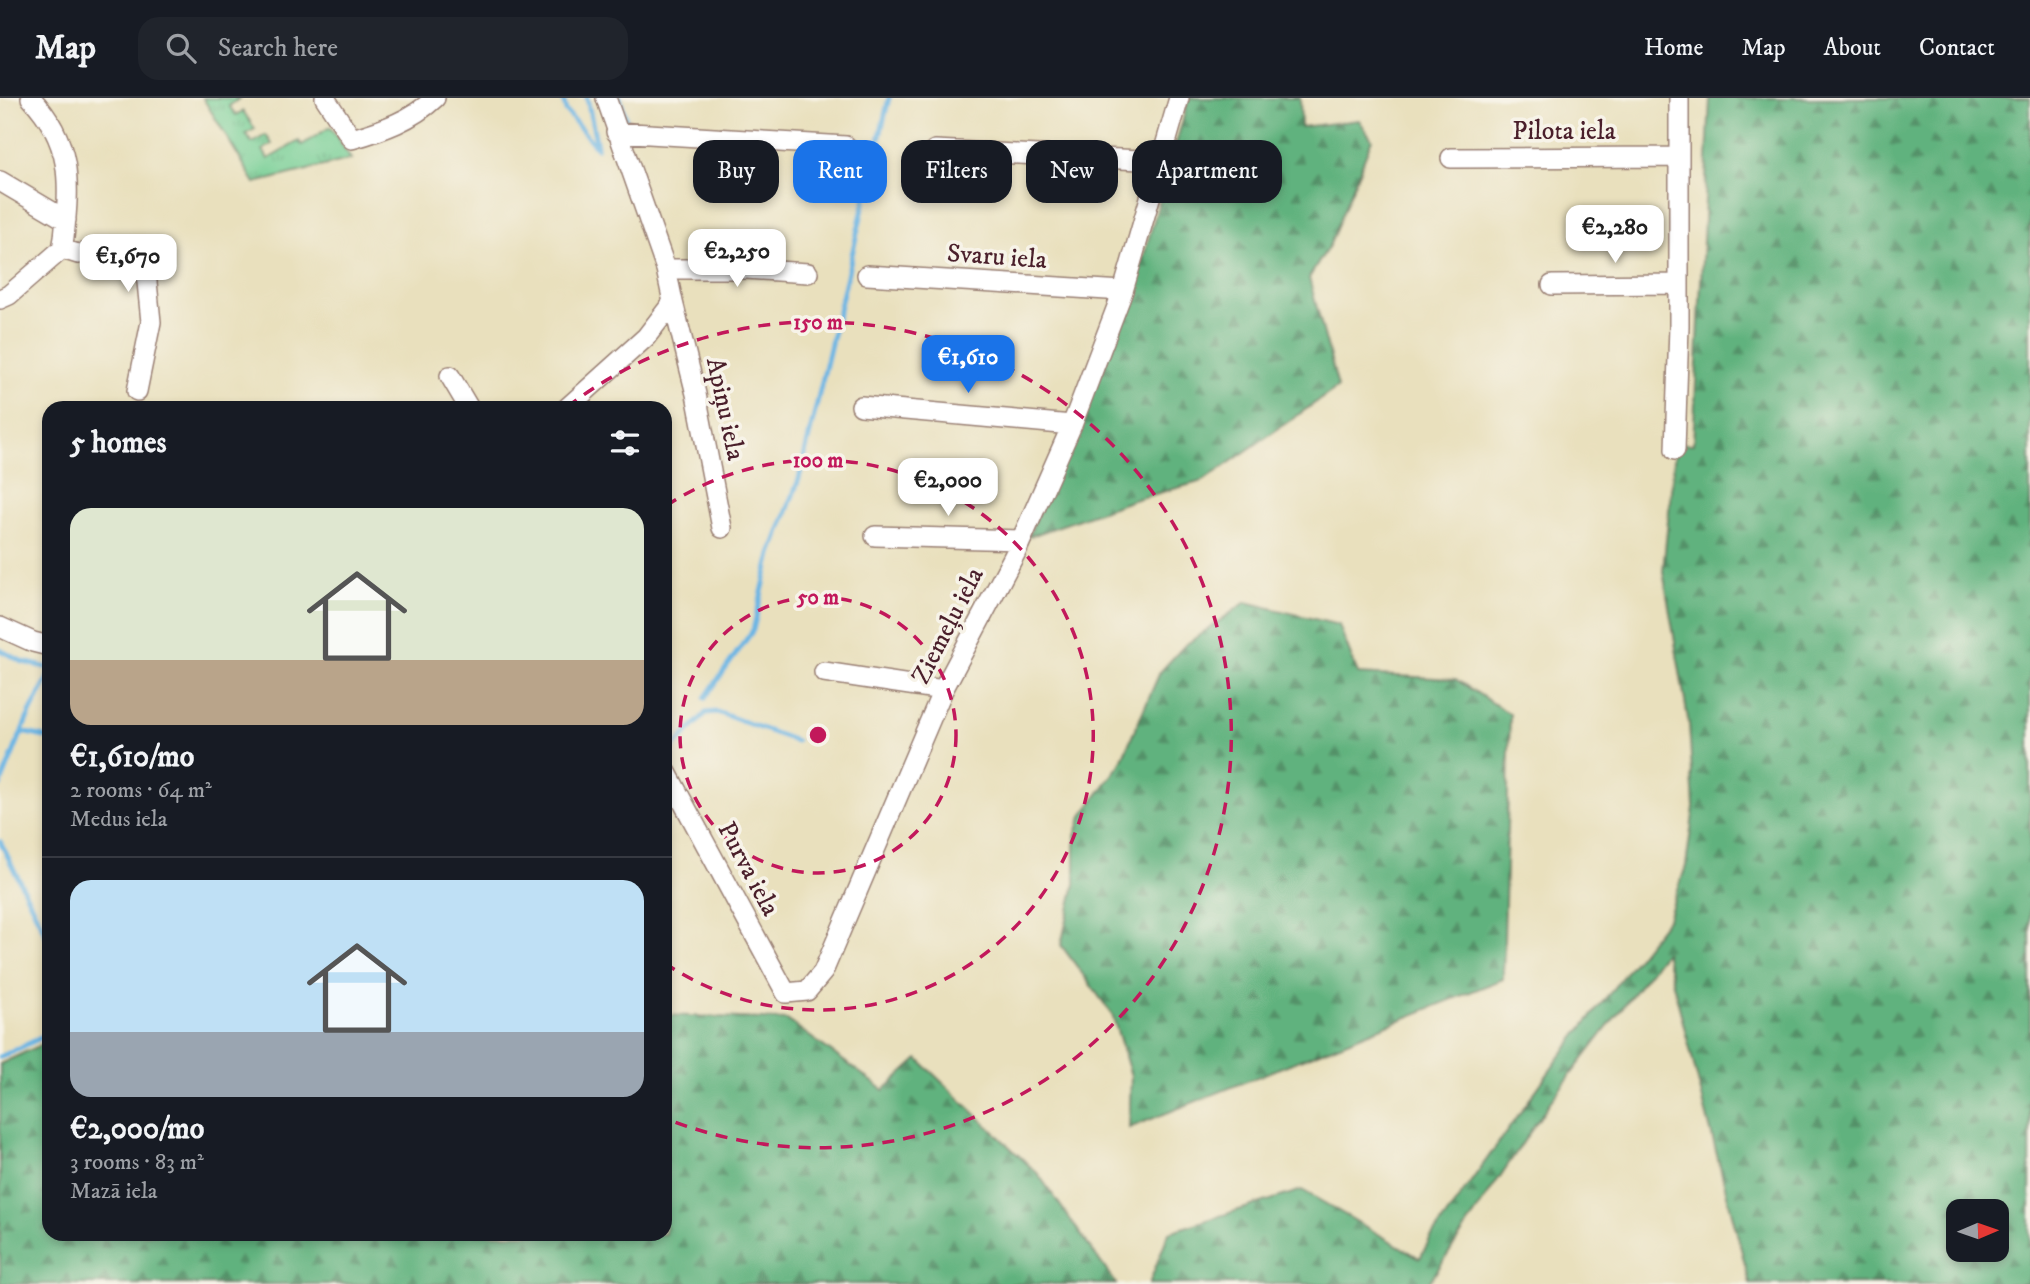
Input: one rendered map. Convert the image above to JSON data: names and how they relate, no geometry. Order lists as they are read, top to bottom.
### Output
{
  "streets": {
    "street": [
      "Pilota iela",
      "Svaru iela",
      "Apiņu iela",
      "Ziemeļu iela",
      "Purva iela"
    ]
  },
  "crossings": [
    ["Svaru iela", "Ziemeļu iela"],
    ["Ziemeļu iela", "Purva iela"]
  ],
  "north": "right",
  "page": {
    "header": "Map",
    "search": "Search here",
    "nav": [
      "Home",
      "Map",
      "About",
      "Contact"
    ],
    "chip": [
      "Buy",
      "Rent",
      "Filters",
      "New",
      "Apartment"
    ],
    "price": [
      "€2,280",
      "€2,250",
      "€1,670",
      "€1,610",
      "€2,000"
    ],
    "heading": "5 homes",
    "list": [
      {
        "name": "€1,610/mo",
        "note": "2 rooms · 64 m² · Medus iela"
      },
      {
        "name": "€2,000/mo",
        "note": "3 rooms · 83 m² · Mazā iela"
      }
    ]
  },
  "rings": ["150 m", "100 m", "50 m"]
}
